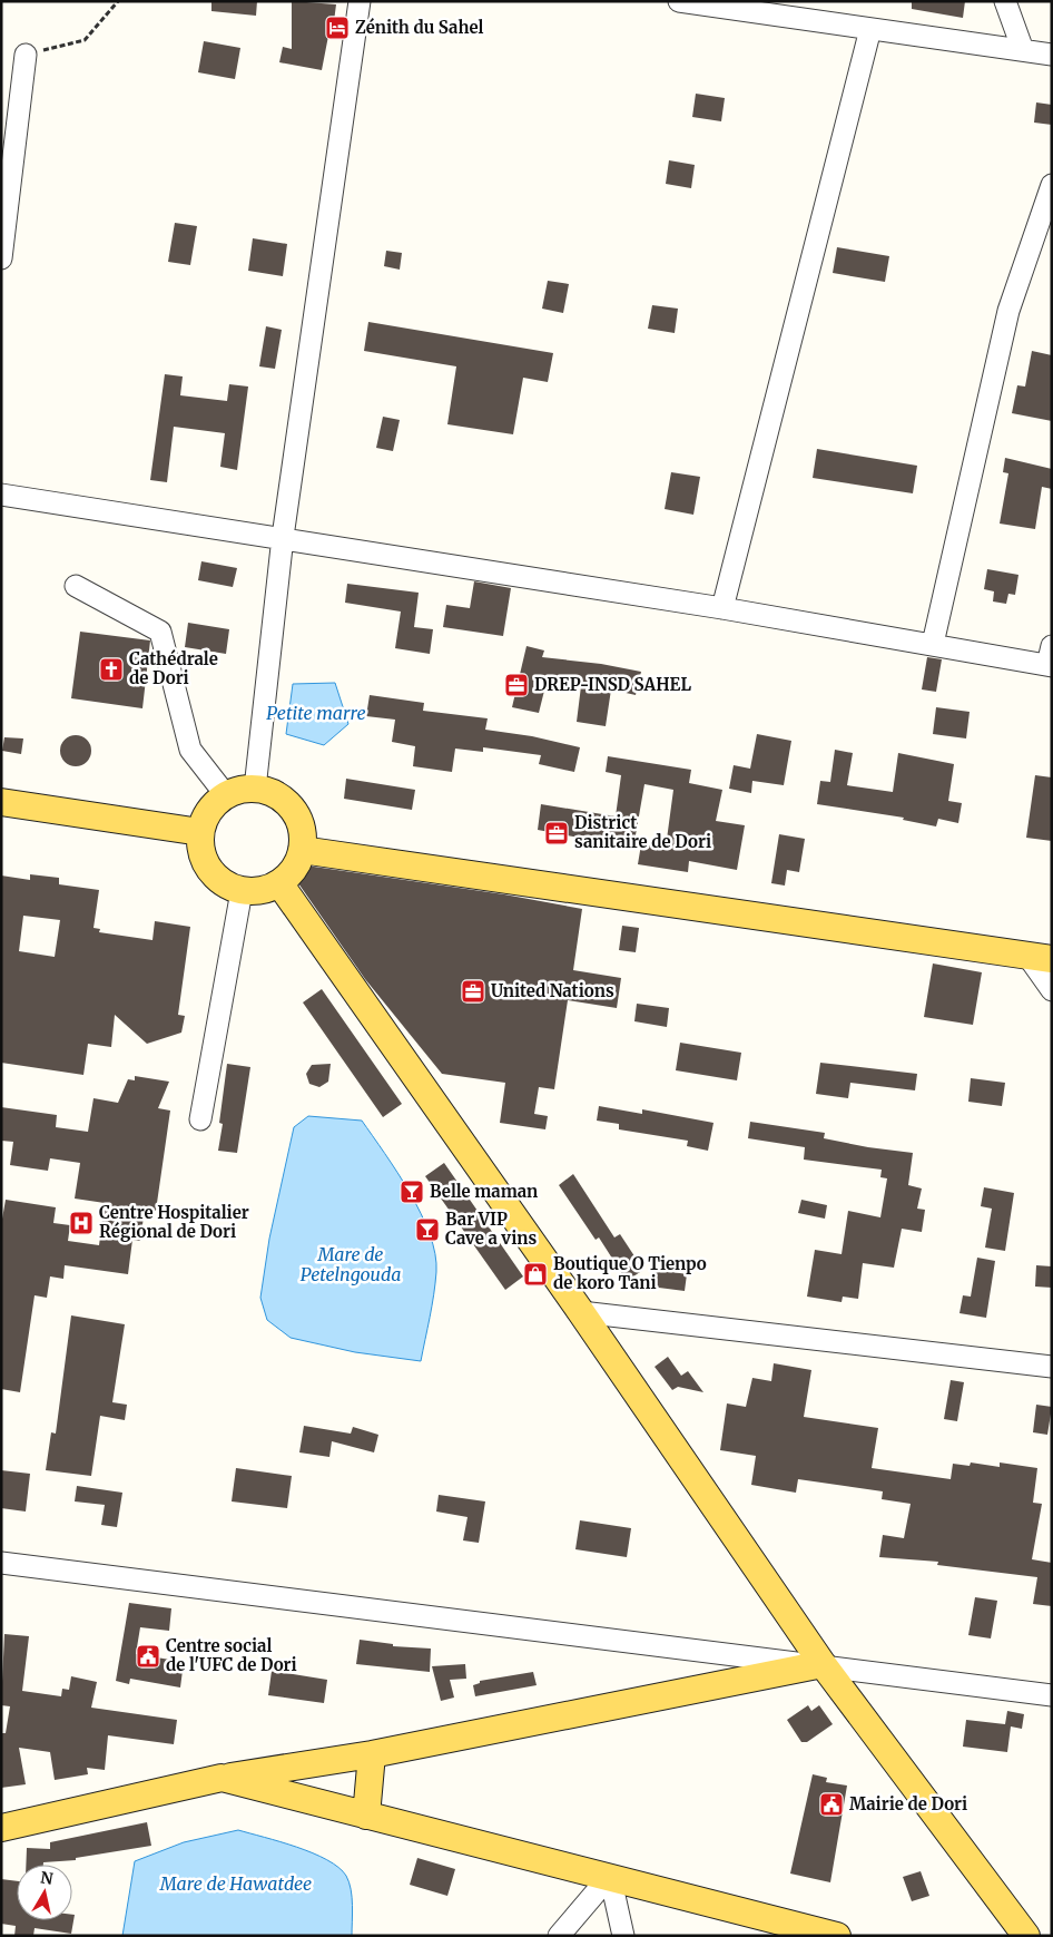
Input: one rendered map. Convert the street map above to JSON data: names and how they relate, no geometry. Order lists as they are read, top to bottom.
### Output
{
  "water": ["Petite marre", "Mare de Petelngouda", "Mare de Hawatdee"],
  "places": {
    "hotel": ["Zénith du Sahel"],
    "church": ["Cathédrale de Dori"],
    "office": ["DREP-INSD SAHEL", "District sanitaire de Dori", "United Nations"],
    "bar": ["Belle maman", "Bar VIP Cave a vins"],
    "hospital": ["Centre Hospitalier Régional de Dori"],
    "shop": ["Boutique O Tienpo de koro Tani"],
    "public building": ["Centre social de l'UFC de Dori", "Mairie de Dori"]
  },
  "north": "top"
}
